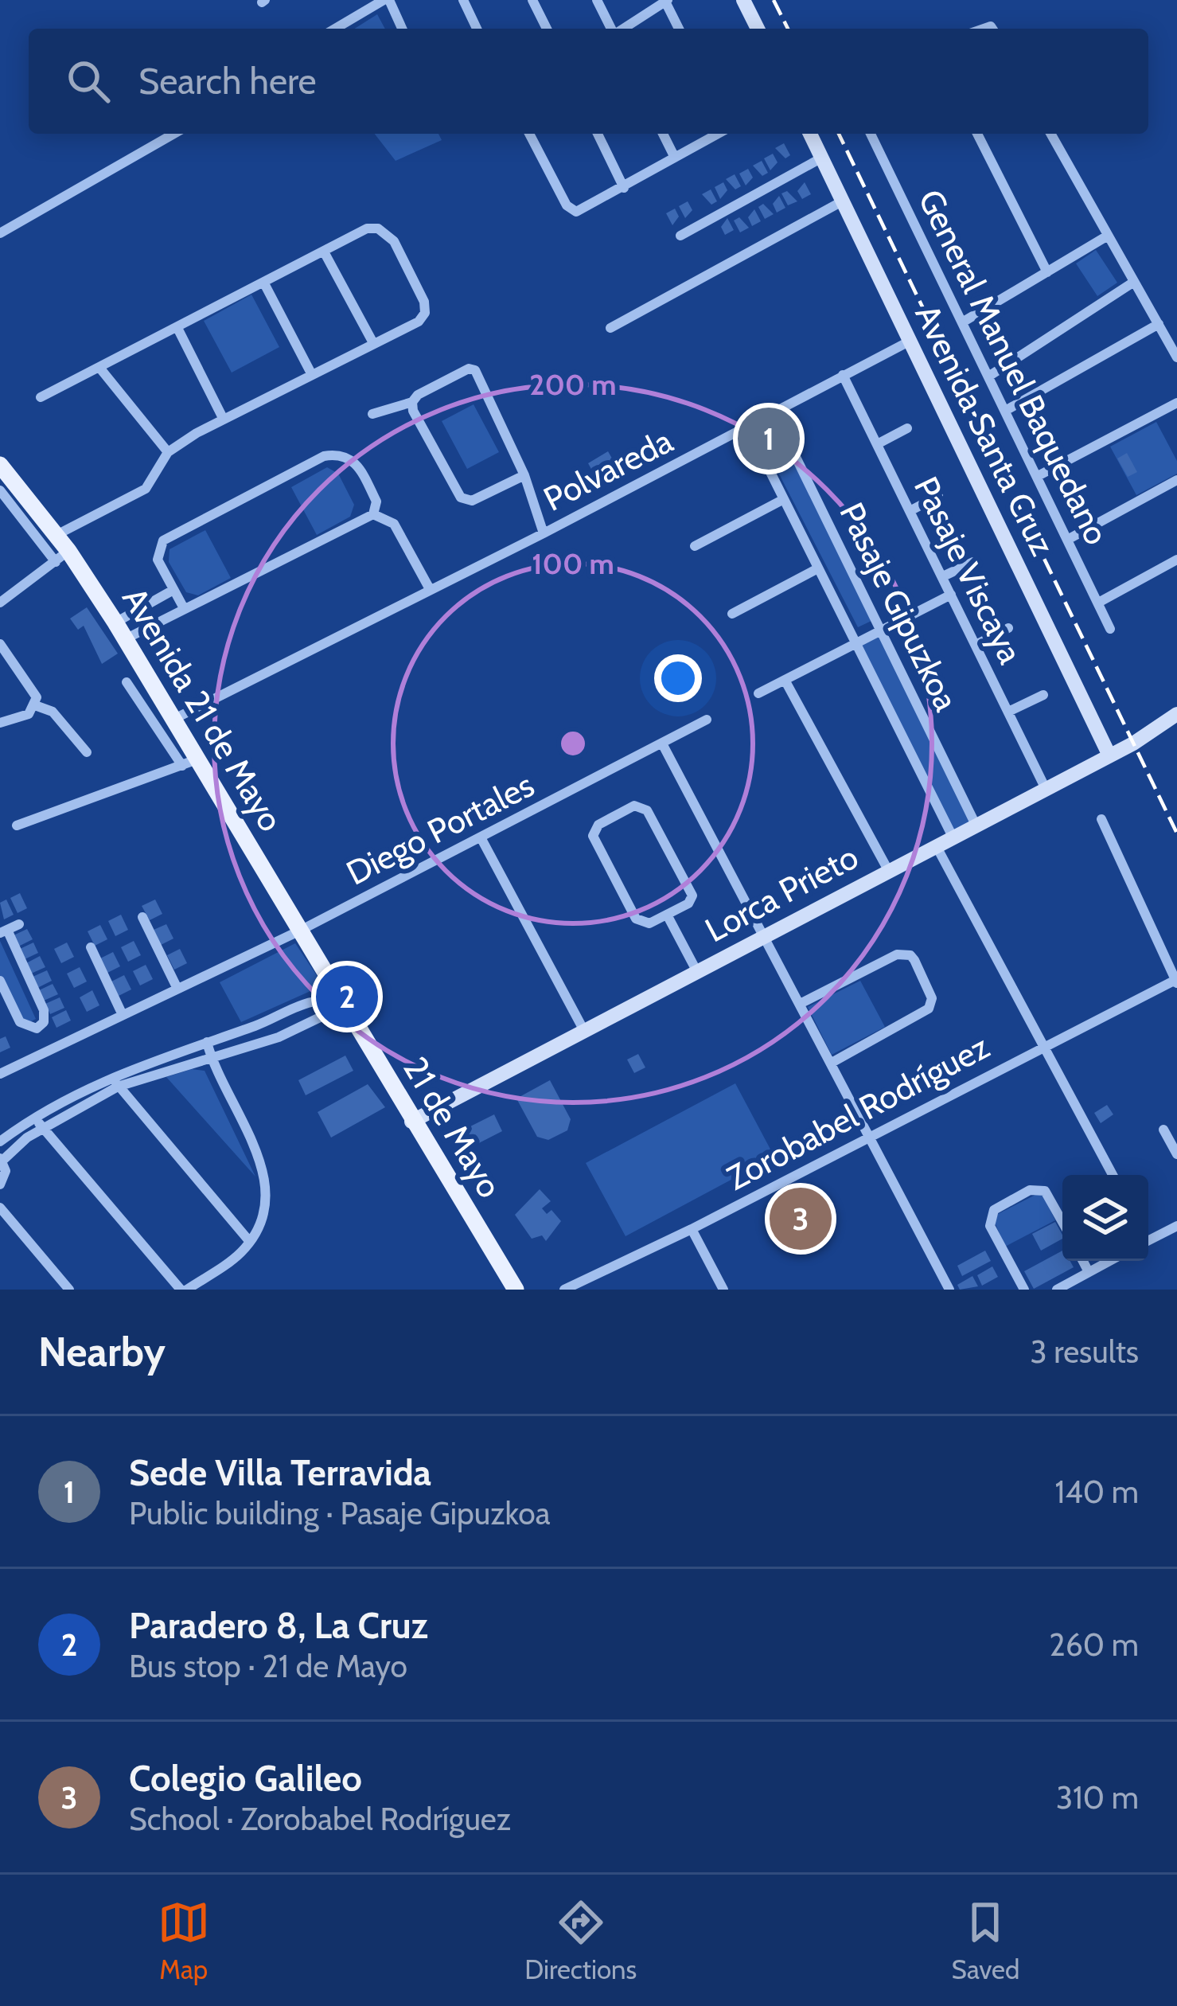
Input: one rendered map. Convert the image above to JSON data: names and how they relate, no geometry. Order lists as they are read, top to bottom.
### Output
{
  "streets": {
    "main road": [
      "Avenida Santa Cruz",
      "Avenida 21 de Mayo",
      "Lorca Prieto",
      "21 de Mayo"
    ],
    "street": [
      "General Manuel Baquedano",
      "Polvareda",
      "Pasaje Viscaya",
      "Pasaje Gipuzkoa",
      "Diego Portales",
      "Zorobabel Rodríguez"
    ]
  },
  "crossings": [
    ["Avenida Santa Cruz", "Polvareda"],
    ["Avenida Santa Cruz", "Lorca Prieto"],
    ["Polvareda", "Pasaje Viscaya"],
    ["Polvareda", "Pasaje Gipuzkoa"],
    ["Polvareda", "Avenida 21 de Mayo"],
    ["Pasaje Viscaya", "Lorca Prieto"],
    ["Pasaje Gipuzkoa", "Lorca Prieto"],
    ["Avenida 21 de Mayo", "Diego Portales"],
    ["Avenida 21 de Mayo", "21 de Mayo"],
    ["Lorca Prieto", "21 de Mayo"]
  ],
  "page": {
    "search": "Search here",
    "pins": ["1", "2", "3"],
    "heading": ["Nearby", "3 results"],
    "list": [
      {
        "mark": "1",
        "name": "Sede Villa Terravida",
        "note": "Public building · Pasaje Gipuzkoa",
        "value": "140 m"
      },
      {
        "mark": "2",
        "name": "Paradero 8, La Cruz",
        "note": "Bus stop · 21 de Mayo",
        "value": "260 m"
      },
      {
        "mark": "3",
        "name": "Colegio Galileo",
        "note": "School · Zorobabel Rodríguez",
        "value": "310 m"
      }
    ],
    "nav": ["Map", "Directions", "Saved"]
  },
  "rings": ["200 m", "100 m"]
}
